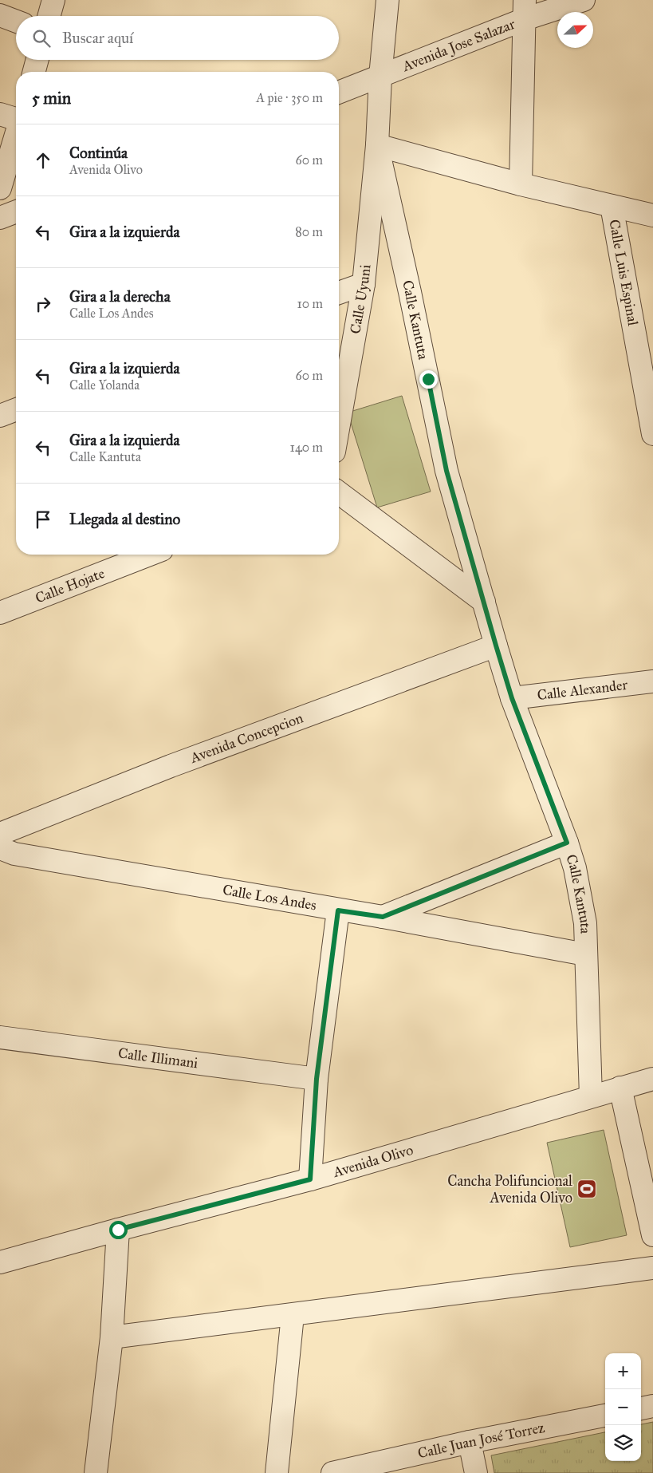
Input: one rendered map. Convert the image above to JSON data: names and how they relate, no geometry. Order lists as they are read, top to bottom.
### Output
{
  "streets": {
    "street": [
      "Avenida Jose Salazar",
      "Calle Luis Espinal",
      "Calle Uyuni",
      "Calle Kantuta",
      "Calle Hojate",
      "Calle Alexander",
      "Avenida Concepcion",
      "Calle Los Andes",
      "Calle Illimani",
      "Avenida Olivo",
      "Calle Juan José Torrez"
    ]
  },
  "crossings": [
    ["Calle Uyuni", "Calle Kantuta"],
    ["Calle Kantuta", "Calle Alexander"],
    ["Calle Kantuta", "Avenida Concepcion"],
    ["Calle Kantuta", "Calle Los Andes"],
    ["Calle Kantuta", "Avenida Olivo"]
  ],
  "places": {
    "sports": ["Cancha Polifuncional Avenida Olivo"]
  },
  "north": "right",
  "page": {
    "search": "Buscar aquí",
    "heading": ["5 min", "A pie · 350 m"],
    "list": [
      ["Continúa", "Avenida Olivo", "60 m"],
      ["Gira a la izquierda", "80 m"],
      ["Gira a la derecha", "Calle Los Andes", "10 m"],
      ["Gira a la izquierda", "Calle Yolanda", "60 m"],
      ["Gira a la izquierda", "Calle Kantuta", "140 m"],
      "Llegada al destino"
    ],
    "map_buttons": ["+", "−"]
  }
}
